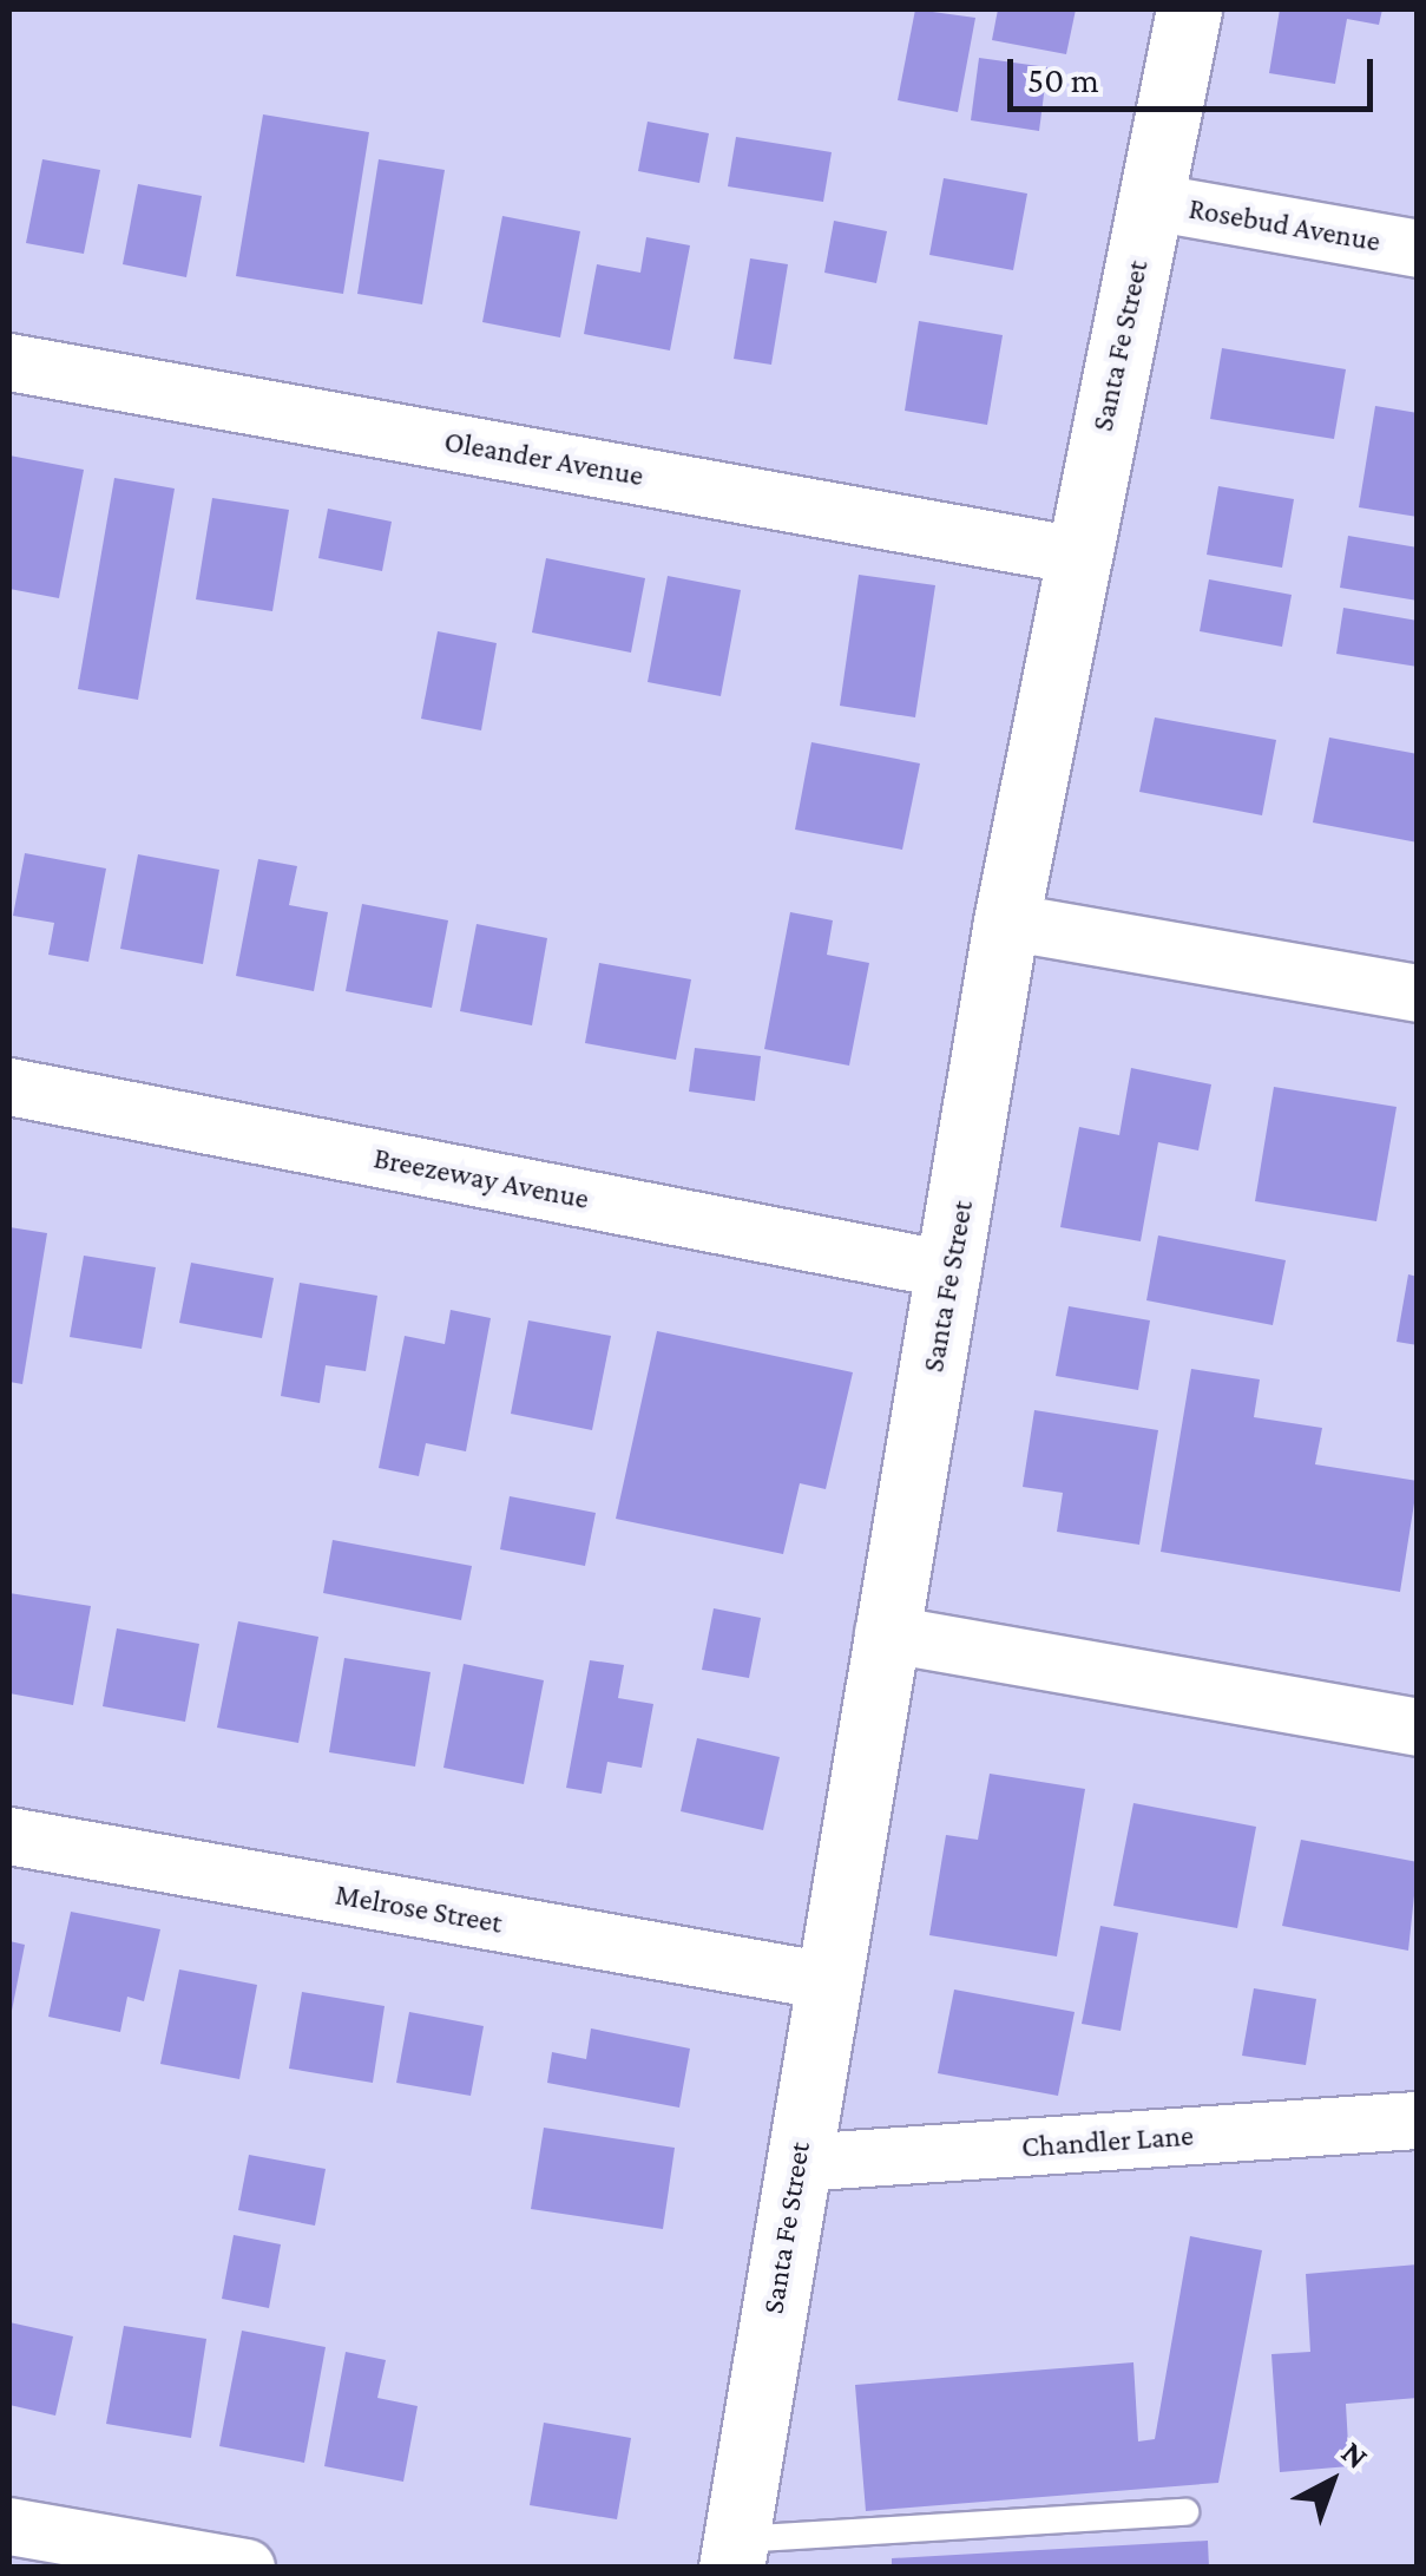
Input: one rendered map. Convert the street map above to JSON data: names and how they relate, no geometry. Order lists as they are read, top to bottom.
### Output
{
  "streets": {
    "main road": ["Santa Fe Street"],
    "street": [
      "Rosebud Avenue",
      "Oleander Avenue",
      "Breezeway Avenue",
      "Melrose Street",
      "Chandler Lane"
    ]
  },
  "crossings": [
    ["Rosebud Avenue", "Santa Fe Street"],
    ["Santa Fe Street", "Oleander Avenue"],
    ["Santa Fe Street", "Breezeway Avenue"],
    ["Santa Fe Street", "Melrose Street"],
    ["Santa Fe Street", "Chandler Lane"]
  ],
  "scale_bar": "50 m",
  "north": "top right"
}
